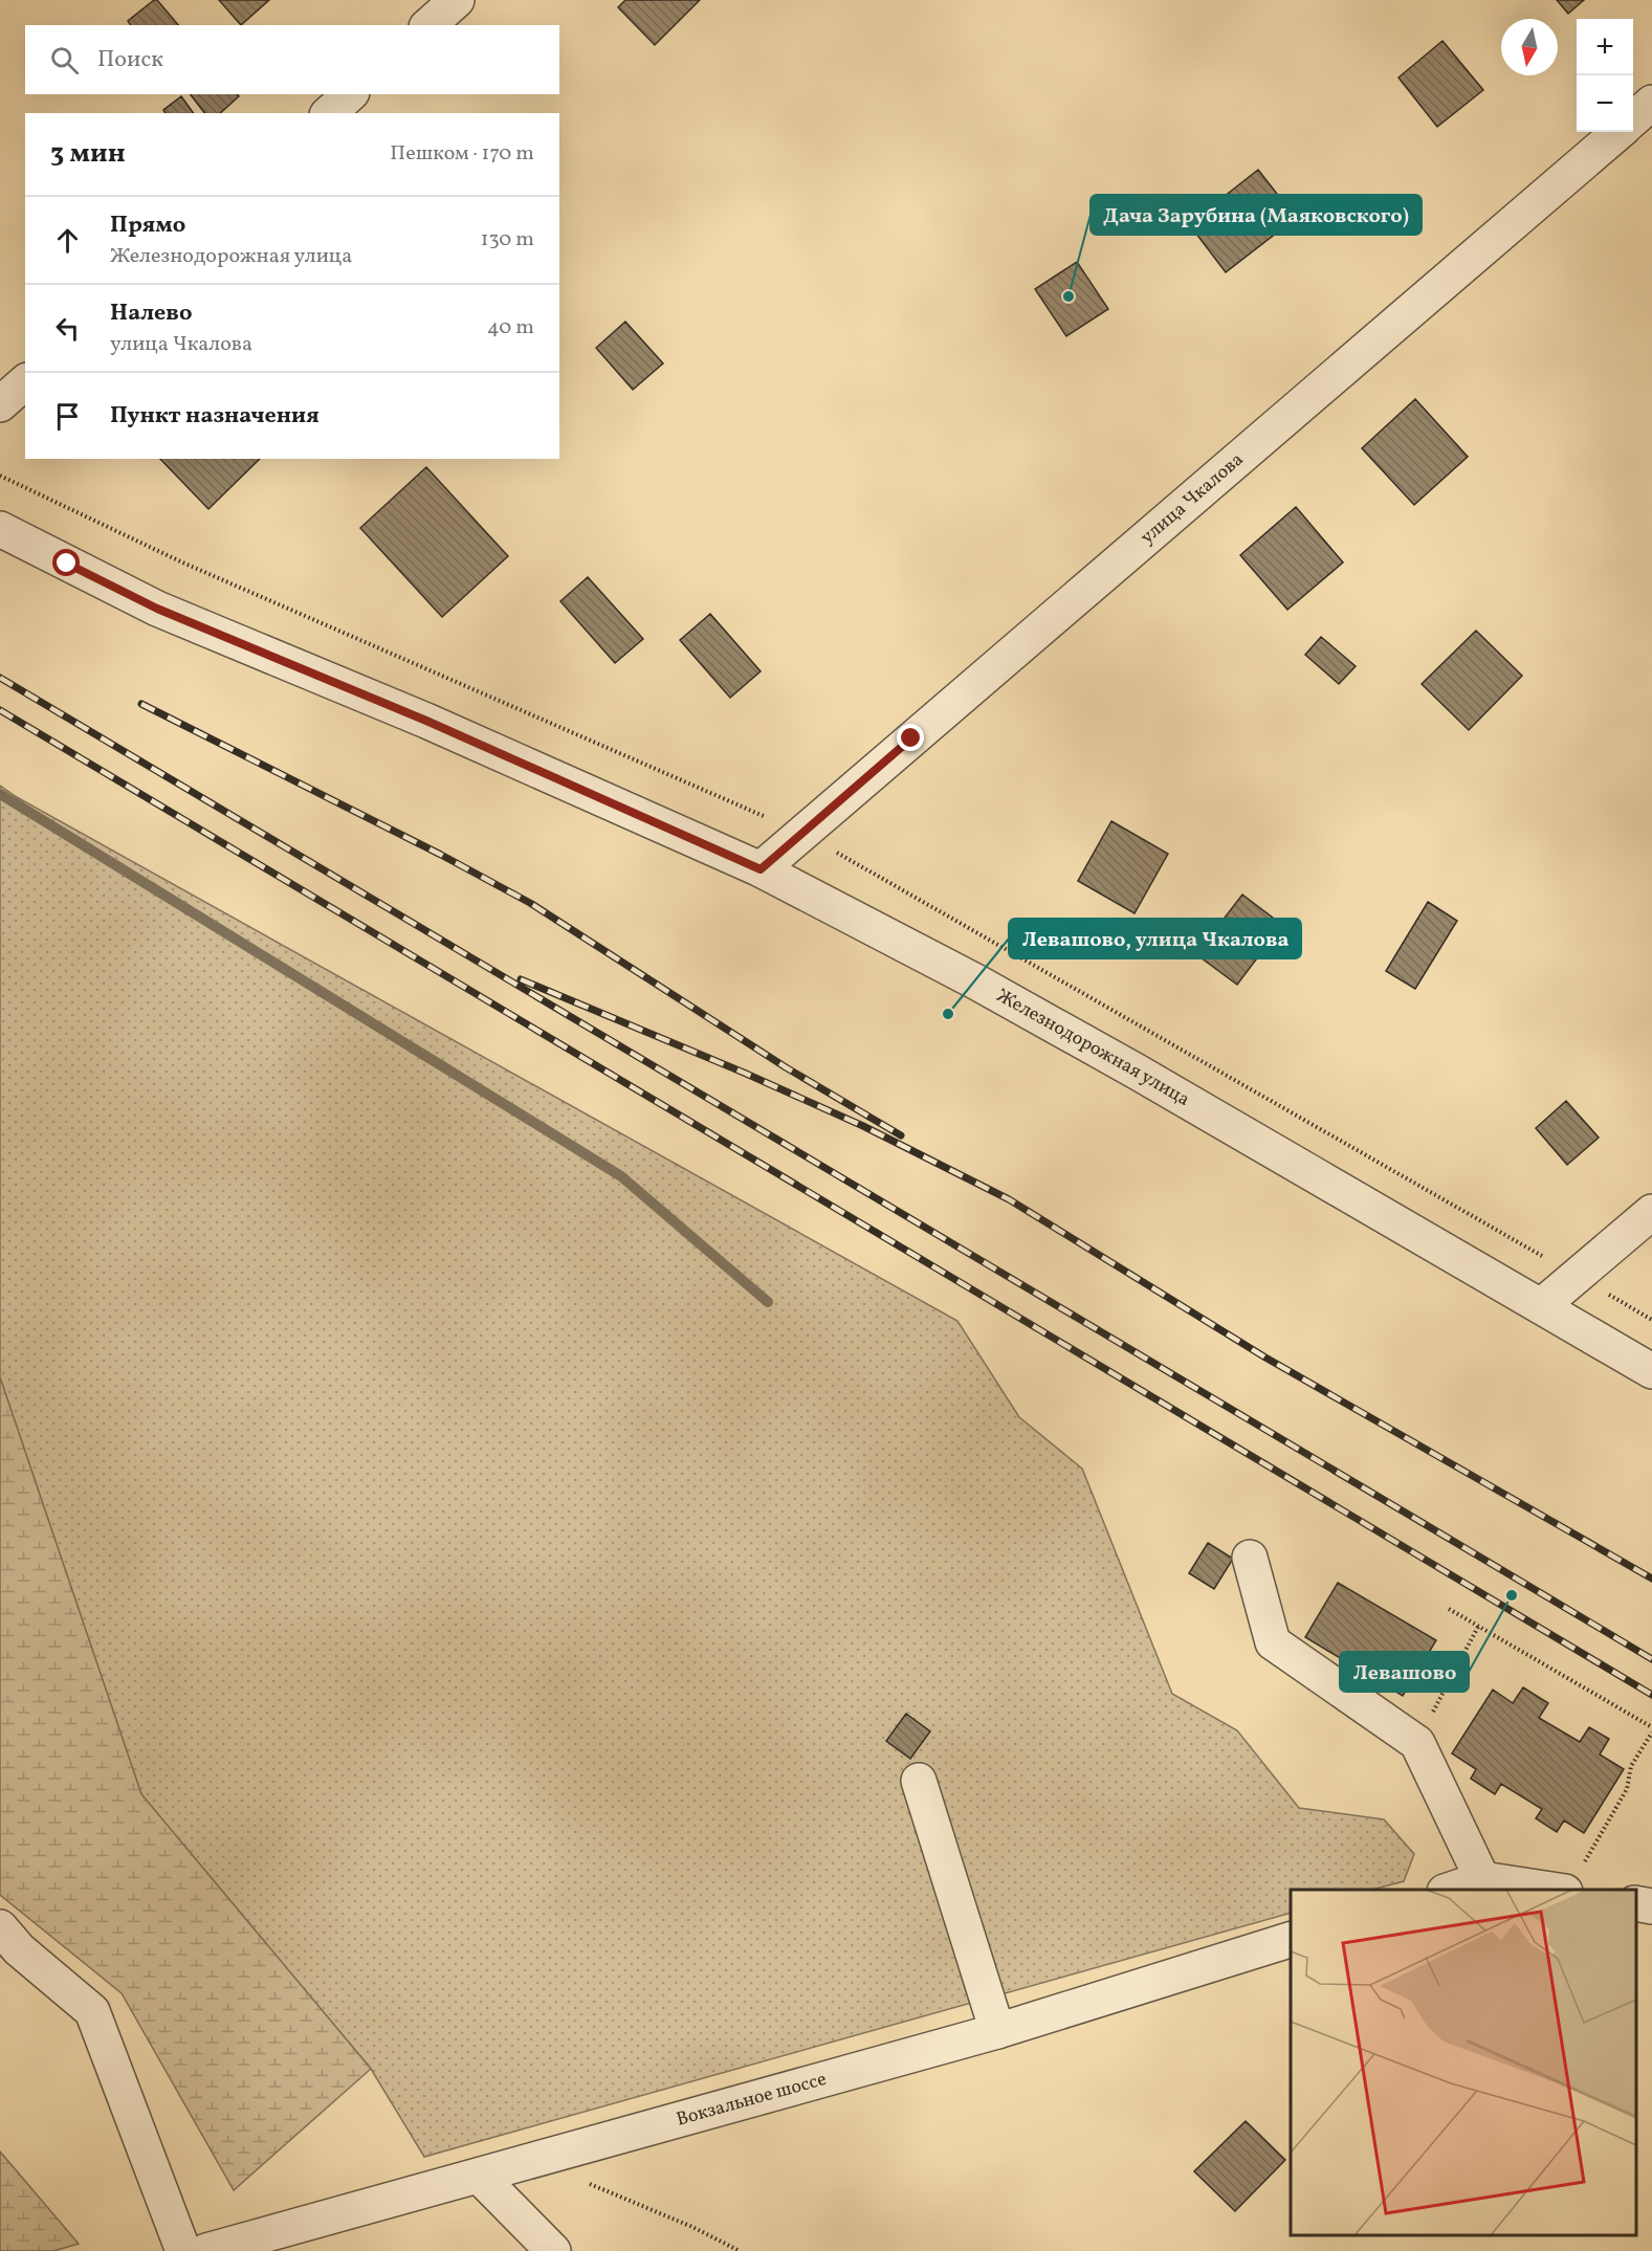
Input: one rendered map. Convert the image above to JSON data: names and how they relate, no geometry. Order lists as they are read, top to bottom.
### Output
{
  "streets": {
    "street": ["улица Чкалова", "Железнодорожная улица", "Вокзальное шоссе"]
  },
  "crossings": [
    ["улица Чкалова", "Железнодорожная улица"]
  ],
  "places": ["Дача Зарубина (Маяковского)", "Левашово, улица Чкалова", "Левашово"],
  "north": "bottom",
  "page": {
    "map_buttons": ["+", "−"],
    "search": "Поиск",
    "heading": ["3 мин", "Пешком · 170 m"],
    "list": [
      ["Прямо", "Железнодорожная улица", "130 m"],
      ["Налево", "улица Чкалова", "40 m"],
      "Пункт назначения"
    ]
  }
}
